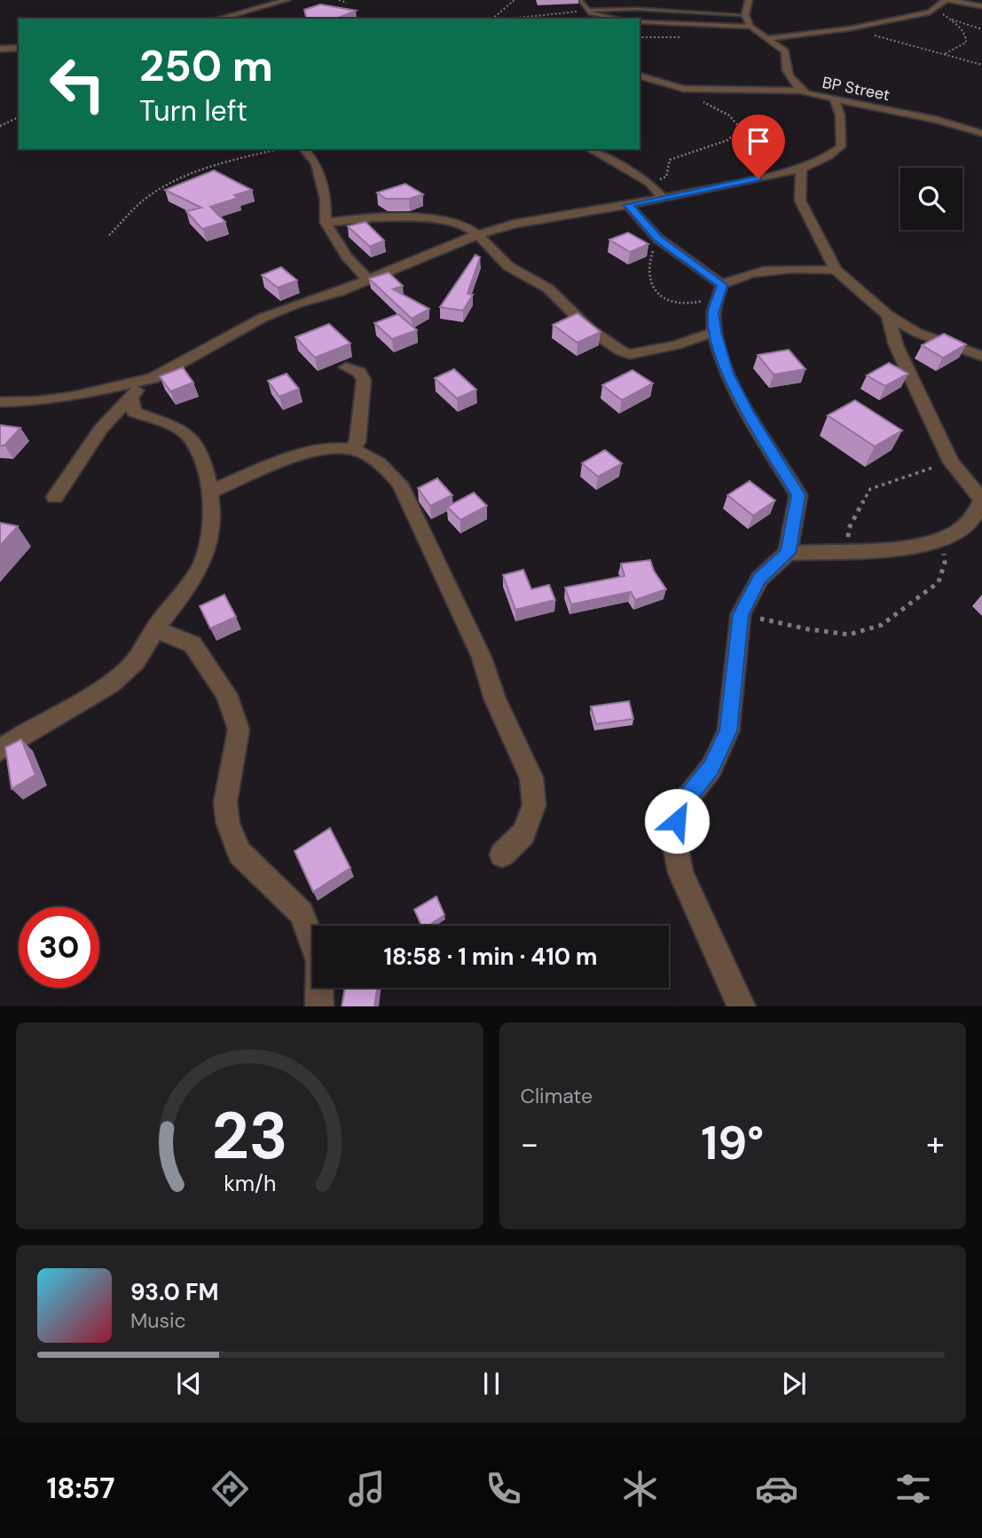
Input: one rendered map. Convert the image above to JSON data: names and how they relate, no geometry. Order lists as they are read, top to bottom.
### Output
{
  "streets": {
    "street": ["BP Street"]
  },
  "page": {
    "turn": ["250 m", "Turn left"],
    "limit": "30",
    "trip": "18:58 · 1 min · 410 m",
    "tile": "Climate",
    "heat": ["−", "19°", "+"],
    "song": ["93.0 FM", "Music"],
    "tabs": "18:57",
    "gauge": ["23", "km/h"]
  }
}
